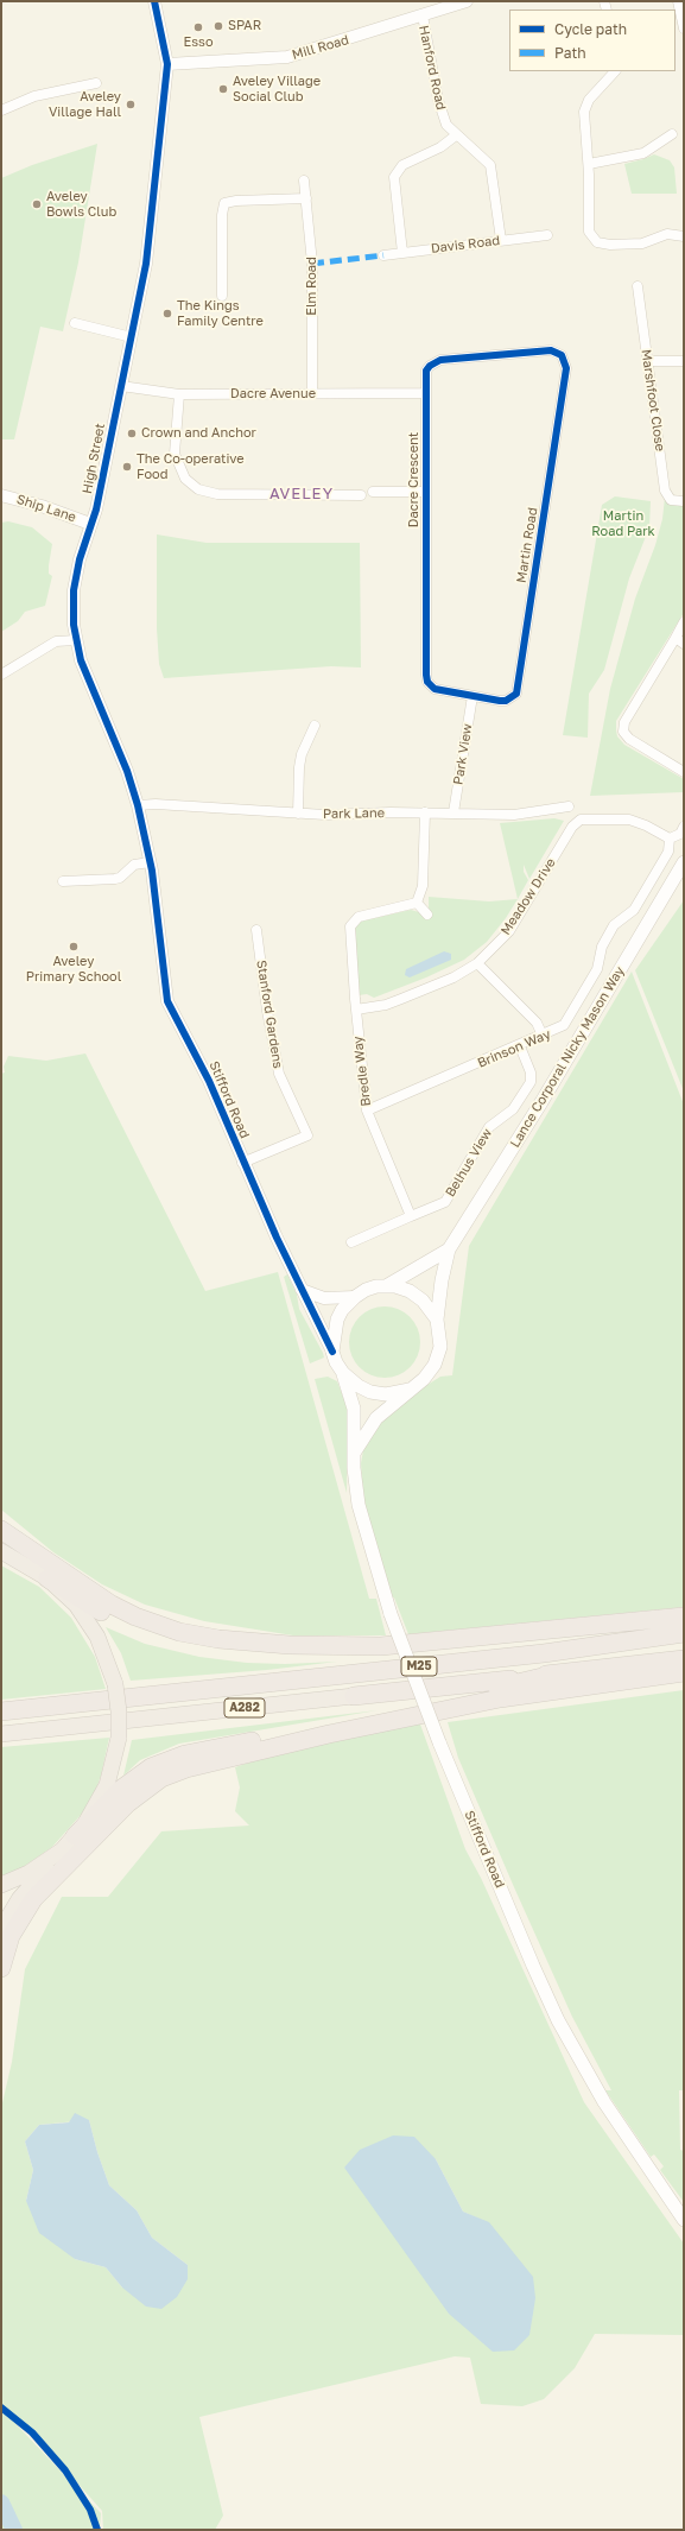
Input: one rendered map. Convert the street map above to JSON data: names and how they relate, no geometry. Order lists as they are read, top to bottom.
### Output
{
  "streets": {
    "highway": ["M25", "A282"],
    "main road": ["Lance Corporal Nicky Mason Way", "Stifford Road"],
    "street": [
      "Mill Road",
      "Hanford Road",
      "Davis Road",
      "Elm Road",
      "Dacre Avenue",
      "Marshfoot Close",
      "High Street",
      "Dacre Crescent",
      "Ship Lane",
      "Martin Road",
      "Park View",
      "Park Lane",
      "Meadow Drive",
      "Stanford Gardens",
      "Brinson Way",
      "Bredle Way",
      "Belhus View"
    ]
  },
  "crossings": [
    ["Mill Road", "Hanford Road"],
    ["Mill Road", "High Street"],
    ["Hanford Road", "Davis Road"],
    ["Elm Road", "Dacre Avenue"],
    ["Dacre Avenue", "High Street"],
    ["Dacre Avenue", "Dacre Crescent"],
    ["High Street", "Ship Lane"],
    ["High Street", "Park Lane"],
    ["High Street", "Stifford Road"],
    ["Dacre Crescent", "Martin Road"],
    ["Dacre Crescent", "Park View"],
    ["Martin Road", "Park View"],
    ["Park View", "Park Lane"],
    ["Meadow Drive", "Brinson Way"],
    ["Meadow Drive", "Bredle Way"],
    ["Stanford Gardens", "Stifford Road"],
    ["Brinson Way", "Bredle Way"],
    ["Brinson Way", "Belhus View"],
    ["Lance Corporal Nicky Mason Way", "Stifford Road"],
    ["Bredle Way", "Belhus View"],
    ["M25", "A282"]
  ],
  "districts": ["AVELEY"],
  "parks": ["Martin Road Park"],
  "places": [
    "SPAR",
    "Esso",
    "Aveley Village Social Club",
    "Aveley Village Hall",
    "Aveley Bowls Club",
    "The Kings Family Centre",
    "Crown and Anchor",
    "The Co-operative Food",
    "Aveley Primary School"
  ],
  "legend": ["Cycle path", "Path"]
}
